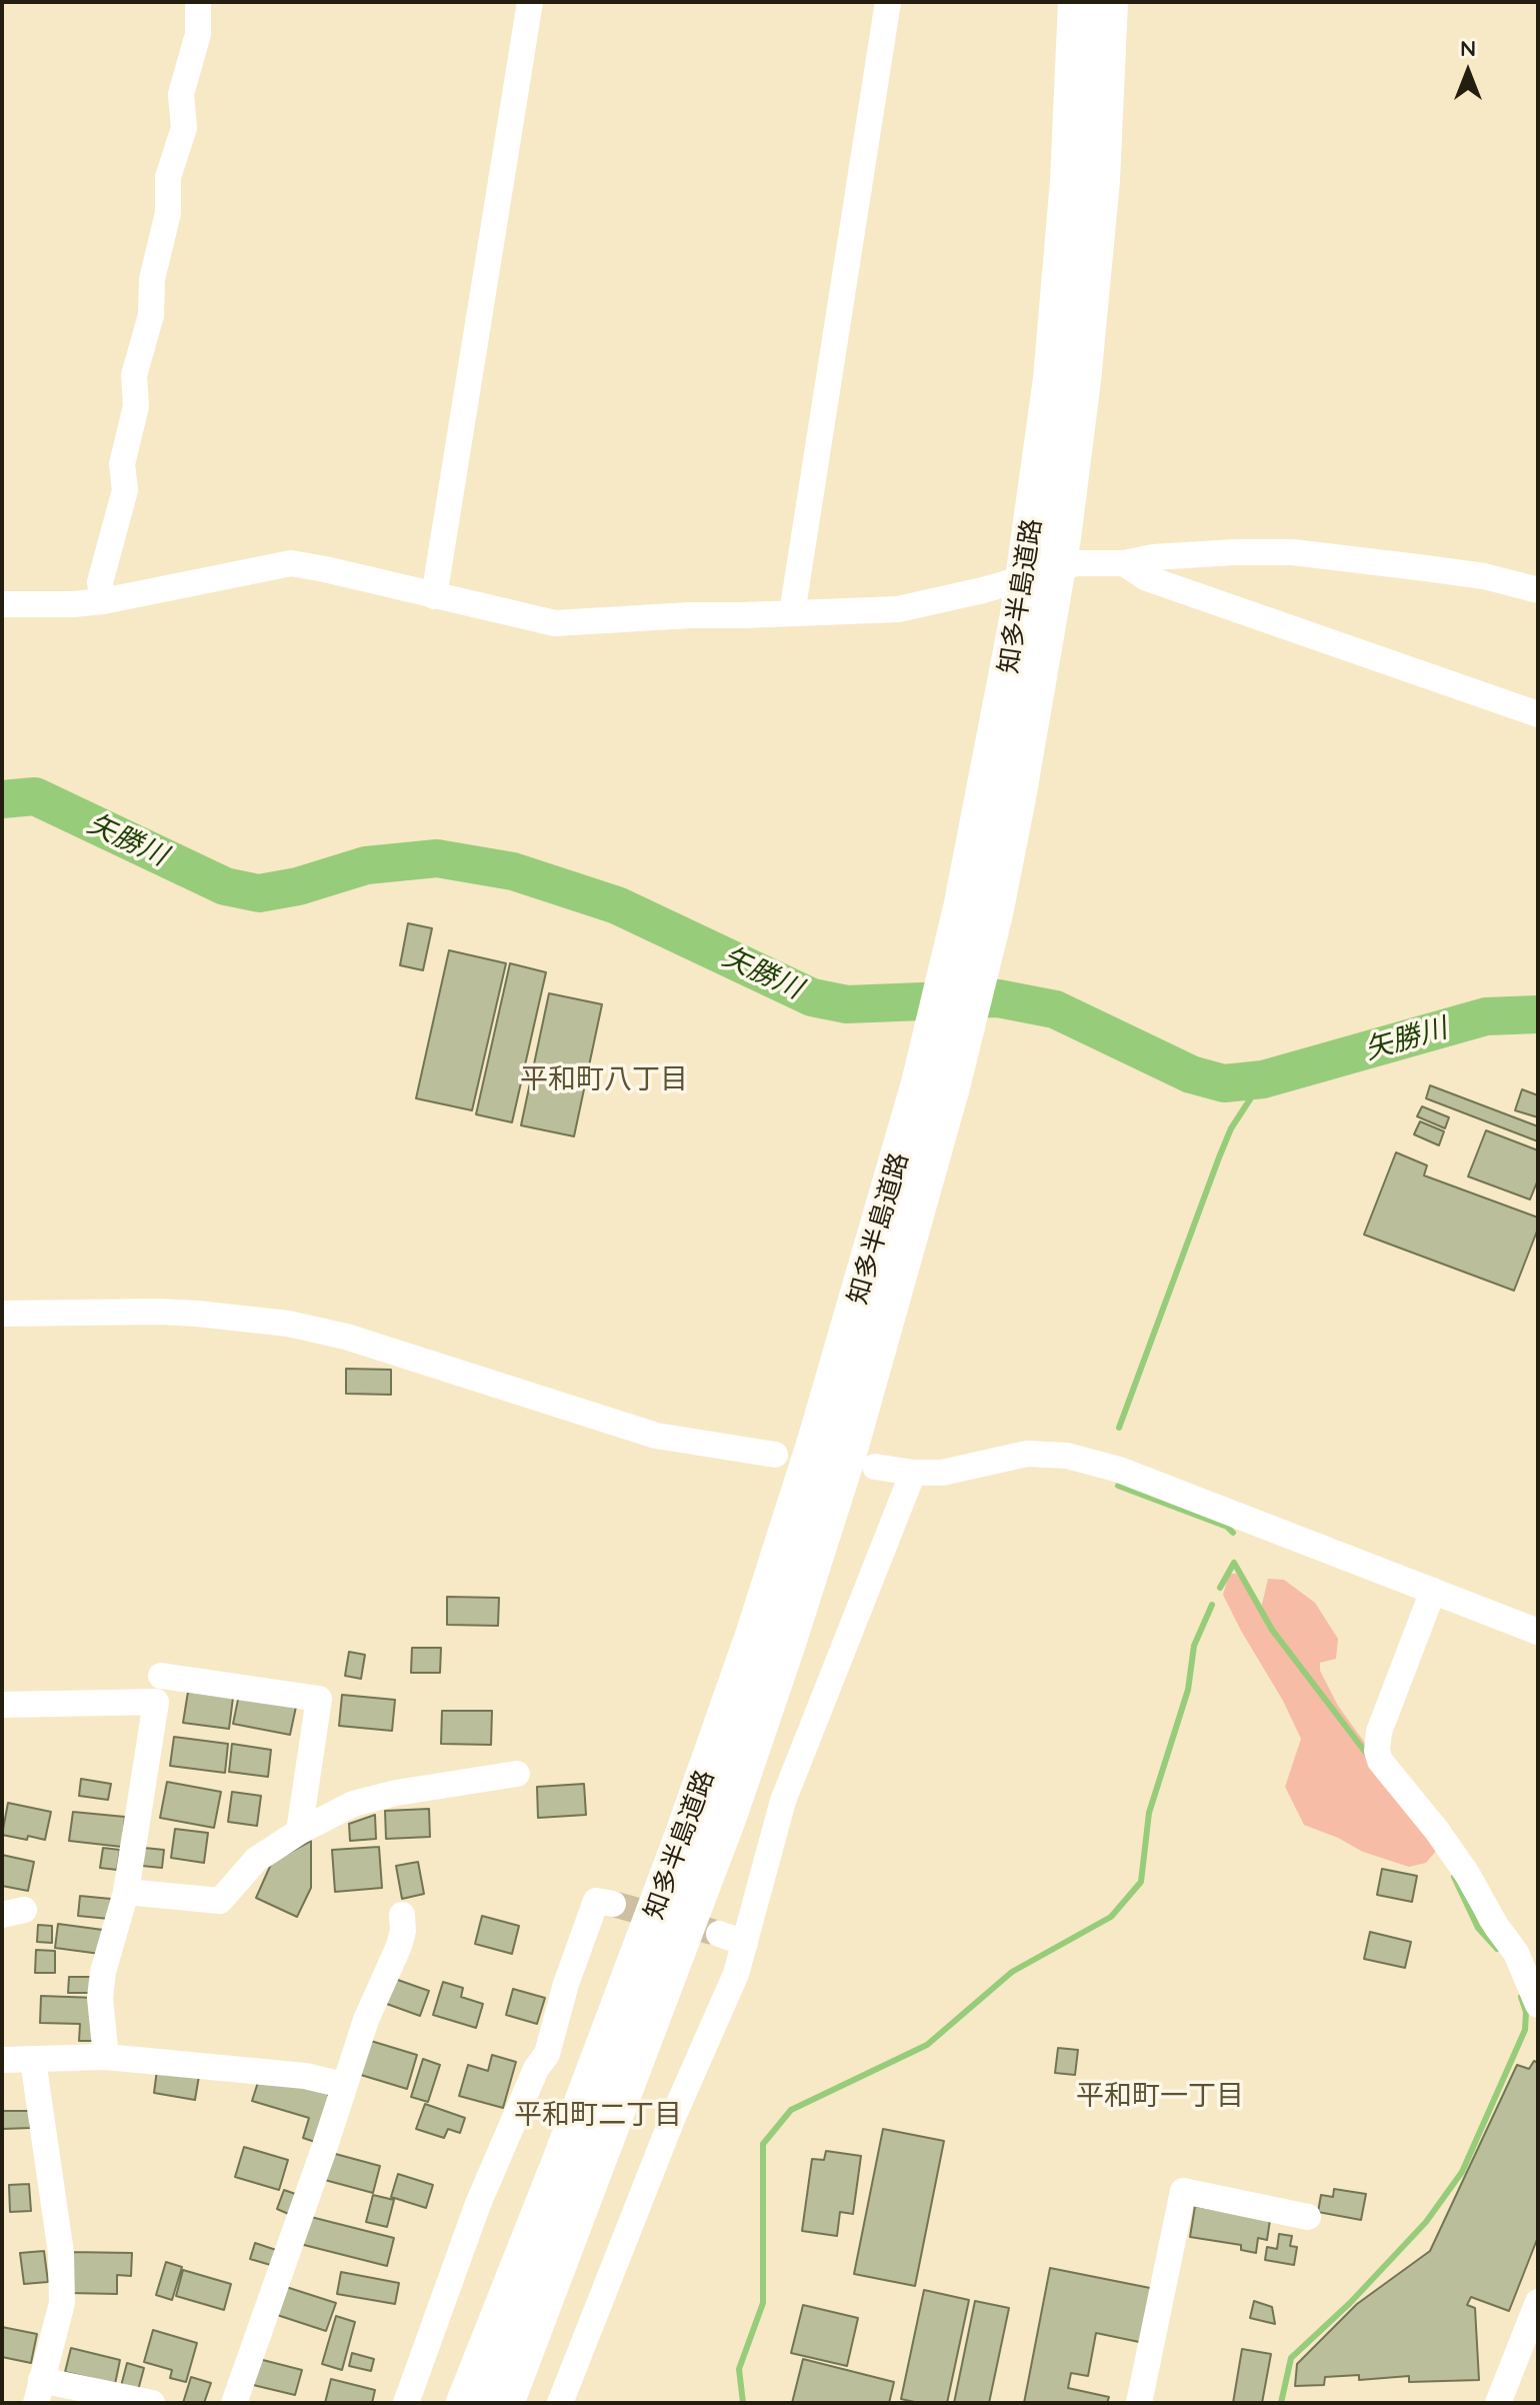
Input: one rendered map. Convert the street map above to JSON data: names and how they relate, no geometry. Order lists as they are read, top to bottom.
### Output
{
  "streets": {
    "highway": ["知多半島道路"]
  },
  "districts": ["平和町八丁目", "平和町一丁目", "平和町二丁目"],
  "water": ["矢勝川"],
  "north": "top"
}
